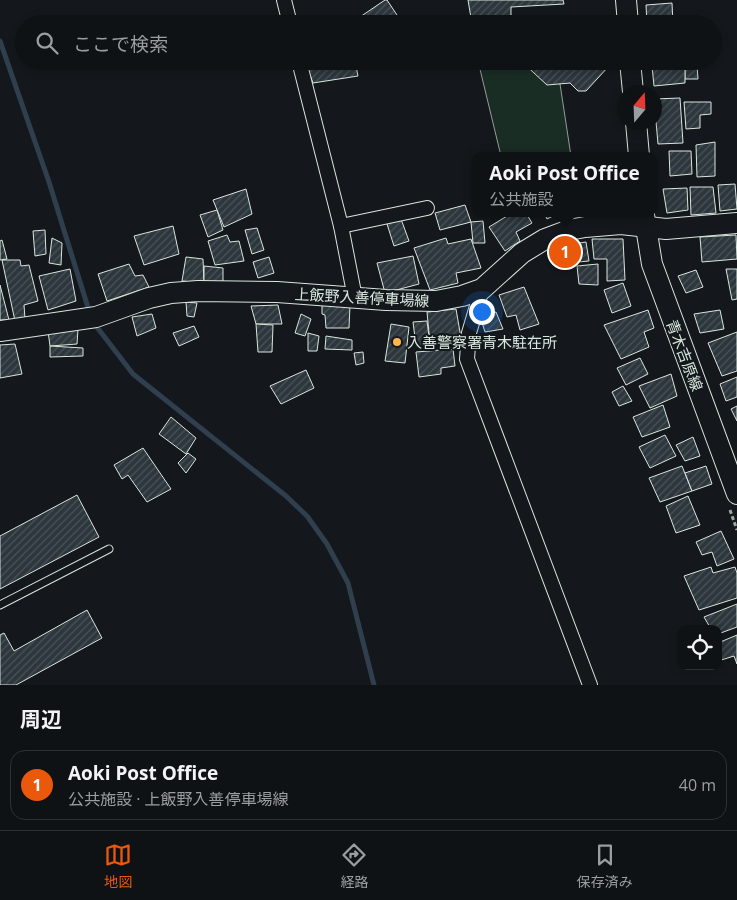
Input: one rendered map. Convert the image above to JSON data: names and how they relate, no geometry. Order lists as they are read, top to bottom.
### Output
{
  "streets": {
    "main road": ["上飯野入善停車場線", "青木吉原線"]
  },
  "crossings": [
    ["上飯野入善停車場線", "青木吉原線"]
  ],
  "places": ["入善警察署青木駐在所"],
  "north": "top",
  "page": {
    "search": "ここで検索",
    "popup": ["Aoki Post Office", "公共施設"],
    "pins": "1",
    "heading": "周辺",
    "list": [
      {
        "mark": "1",
        "name": "Aoki Post Office",
        "note": "公共施設 · 上飯野入善停車場線",
        "value": "40 m"
      }
    ],
    "nav": ["地図", "経路", "保存済み"]
  }
}
